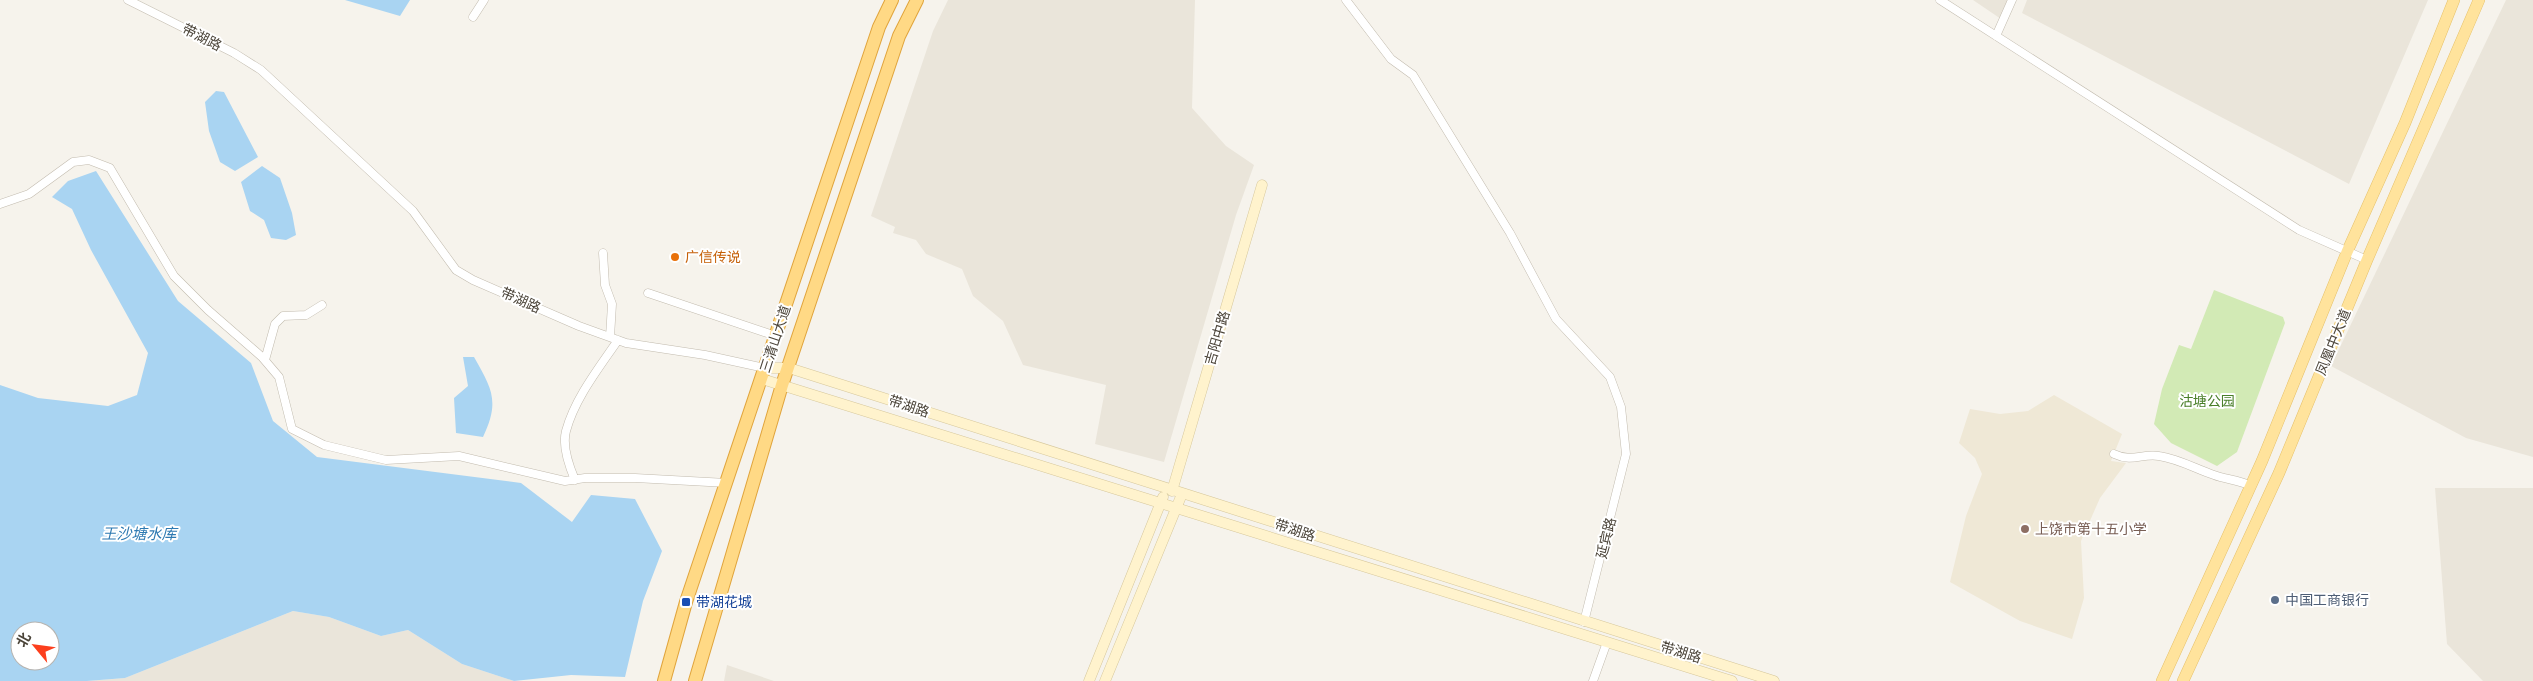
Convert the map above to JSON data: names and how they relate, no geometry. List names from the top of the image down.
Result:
{
  "streets": {
    "highway": ["三清山大道"],
    "main road": ["带湖路", "吉阳中路", "凤凰中大道"],
    "street": ["延宾路"]
  },
  "crossings": [
    ["带湖路", "吉阳中路"],
    ["带湖路", "三清山大道"],
    ["带湖路", "延宾路"]
  ],
  "water": ["王沙塘水库"],
  "parks": ["沽塘公园"],
  "places": {
    "other": ["广信传说", "上饶市第十五小学", "中国工商银行"],
    "transit": ["带湖花城"]
  },
  "north": "top left"
}
